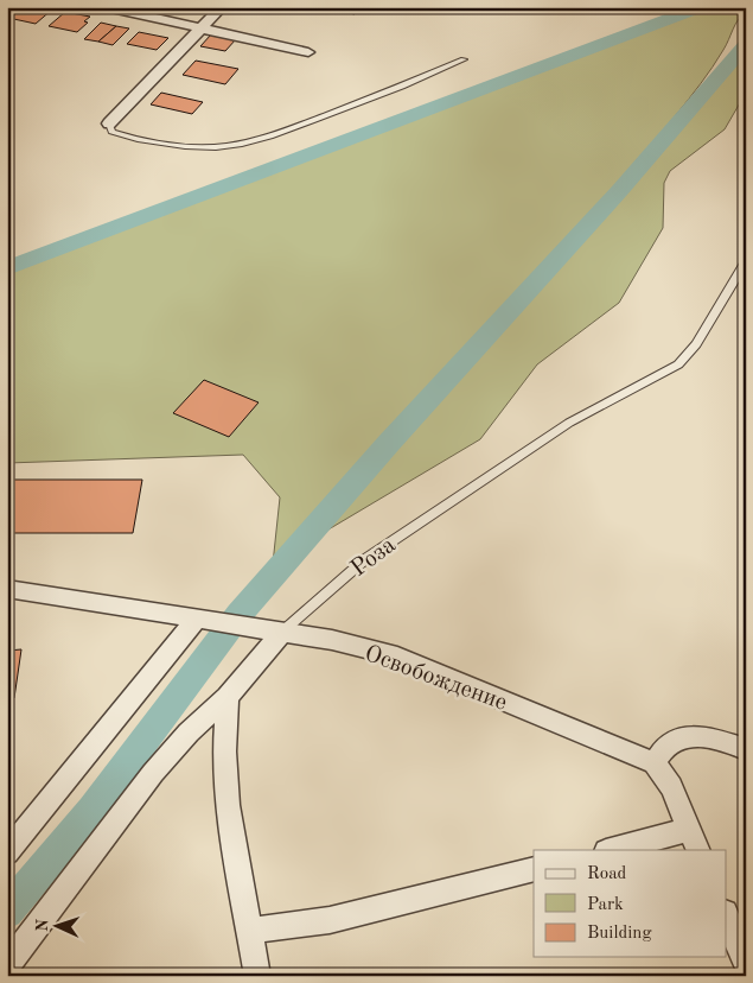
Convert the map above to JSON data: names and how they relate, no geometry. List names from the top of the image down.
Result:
{
  "streets": {
    "street": ["Роза", "Освобождение"]
  },
  "crossings": [
    ["Роза", "Освобождение"]
  ],
  "legend": ["Road", "Park", "Building"],
  "north": "left"
}
